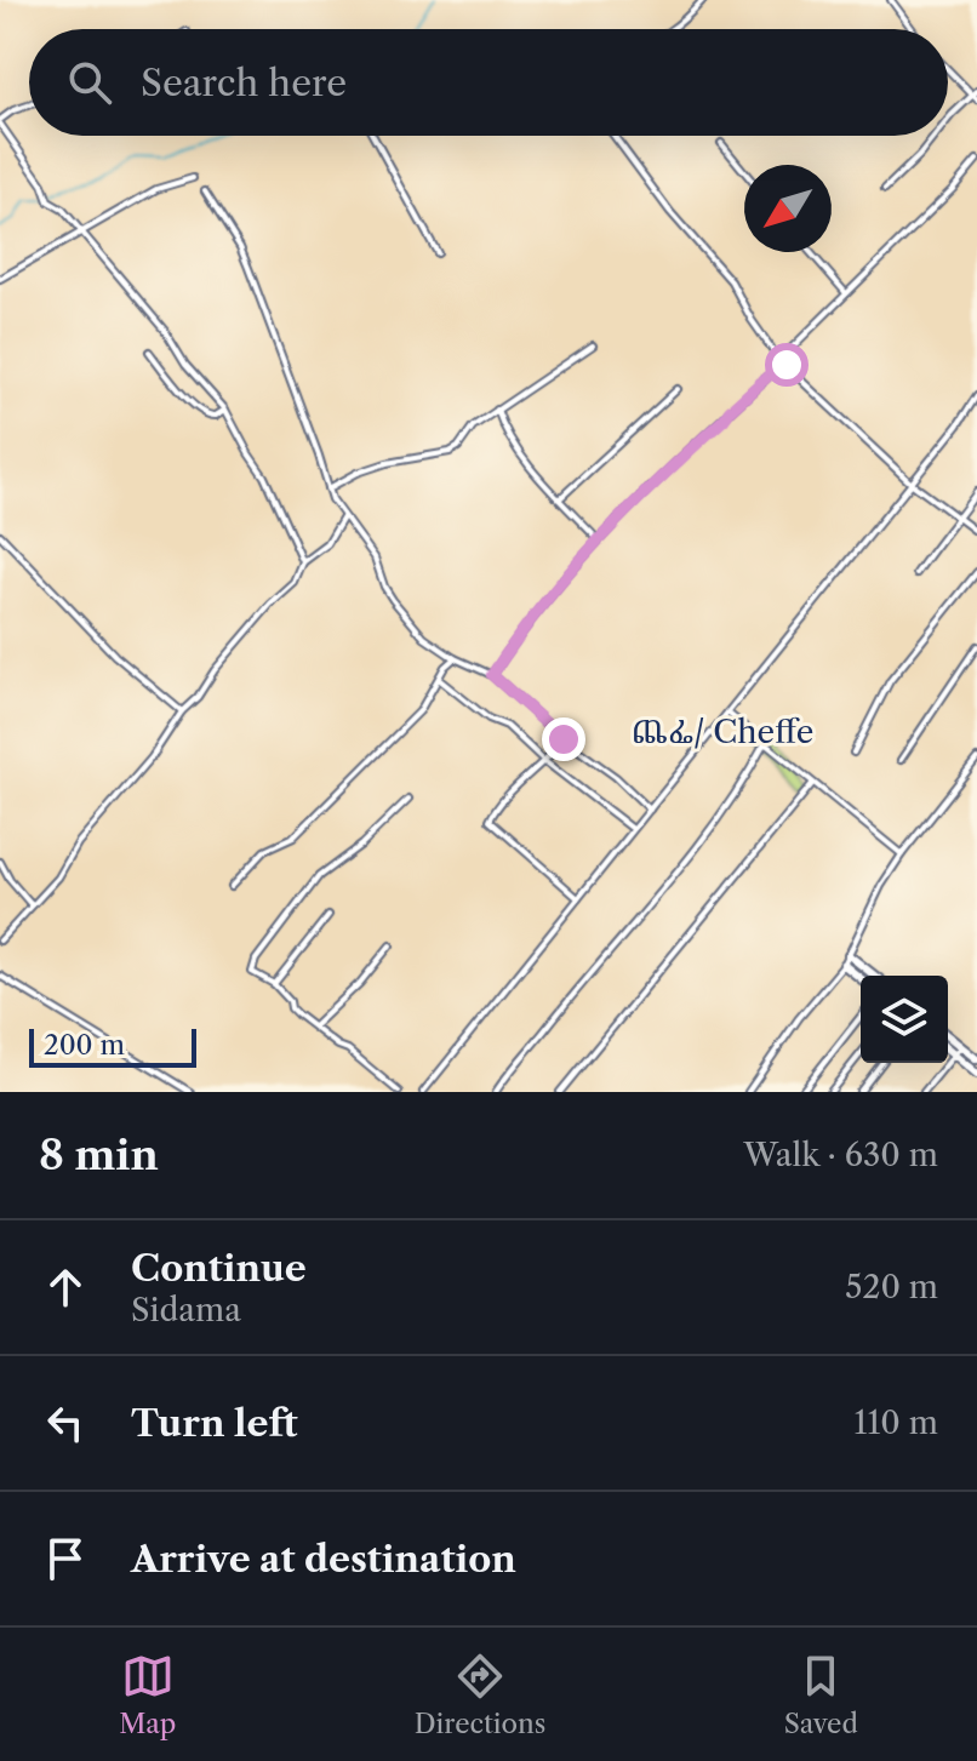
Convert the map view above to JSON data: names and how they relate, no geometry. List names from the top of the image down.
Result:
{
  "districts": ["ጨፌ/ Cheffe"],
  "scale_bar": "200 m",
  "north": "bottom left",
  "page": {
    "search": "Search here",
    "scale": "200 m",
    "heading": ["8 min", "Walk · 630 m"],
    "list": [
      ["Continue", "Sidama", "520 m"],
      ["Turn left", "110 m"],
      "Arrive at destination"
    ],
    "nav": ["Map", "Directions", "Saved"]
  }
}
